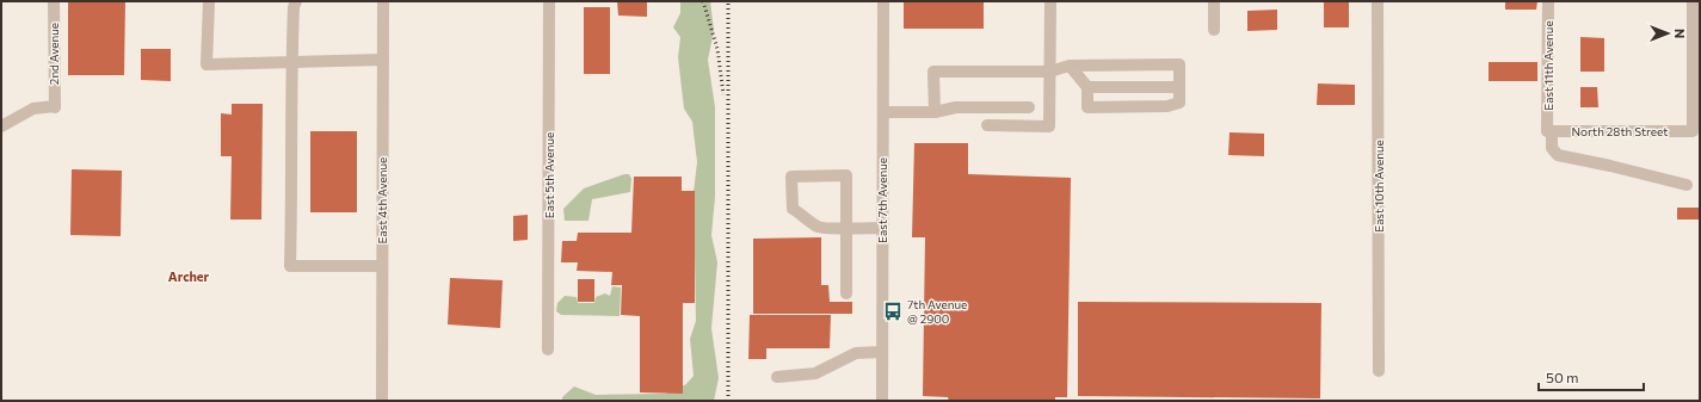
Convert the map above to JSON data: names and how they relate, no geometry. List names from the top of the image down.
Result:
{
  "streets": {
    "street": [
      "2nd Avenue",
      "East 11th Avenue",
      "North 28th Street",
      "East 5th Avenue",
      "East 10th Avenue",
      "East 4th Avenue",
      "East 7th Avenue"
    ]
  },
  "crossings": [
    ["East 11th Avenue", "North 28th Street"]
  ],
  "districts": ["Archer"],
  "places": {
    "bus stop": ["7th Avenue @ 2900"]
  },
  "scale_bar": "50 m",
  "north": "right"
}
